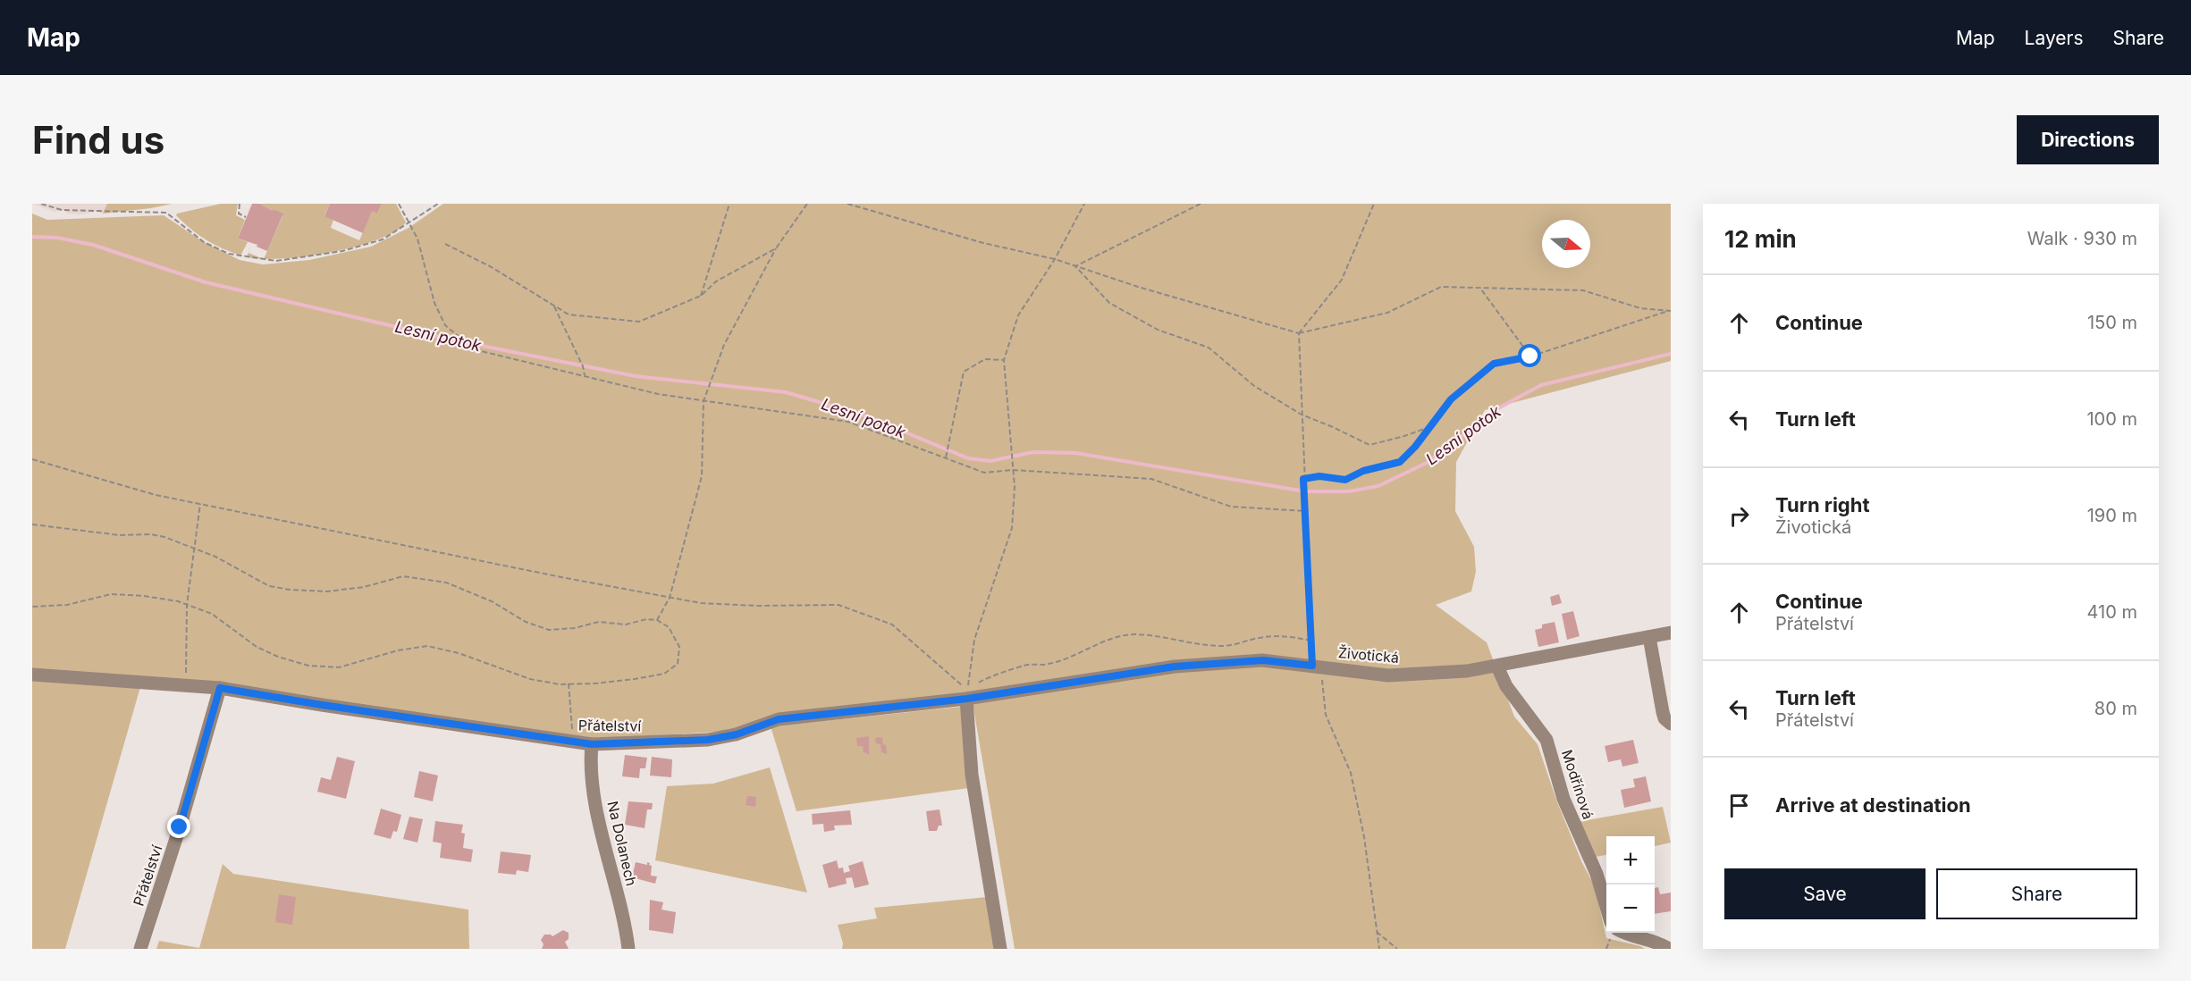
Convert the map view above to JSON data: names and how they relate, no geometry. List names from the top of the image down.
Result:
{
  "streets": {
    "street": [
      "Životická",
      "Přátelství",
      "Modřínová",
      "Na Dolanech"
    ]
  },
  "crossings": [
    ["Životická", "Přátelství"],
    ["Životická", "Modřínová"],
    ["Přátelství", "Na Dolanech"]
  ],
  "water": ["Lesní potok"],
  "north": "right",
  "page": {
    "header": "Map",
    "nav": ["Map", "Layers", "Share"],
    "buttons": [
      "Directions",
      ["Save", "Share"]
    ],
    "title": "Find us",
    "heading": ["12 min", "Walk · 930 m"],
    "list": [
      ["Continue", "150 m"],
      ["Turn left", "100 m"],
      ["Turn right", "Životická", "190 m"],
      ["Continue", "Přátelství", "410 m"],
      ["Turn left", "Přátelství", "80 m"],
      "Arrive at destination"
    ],
    "map_buttons": ["+", "−"]
  }
}
